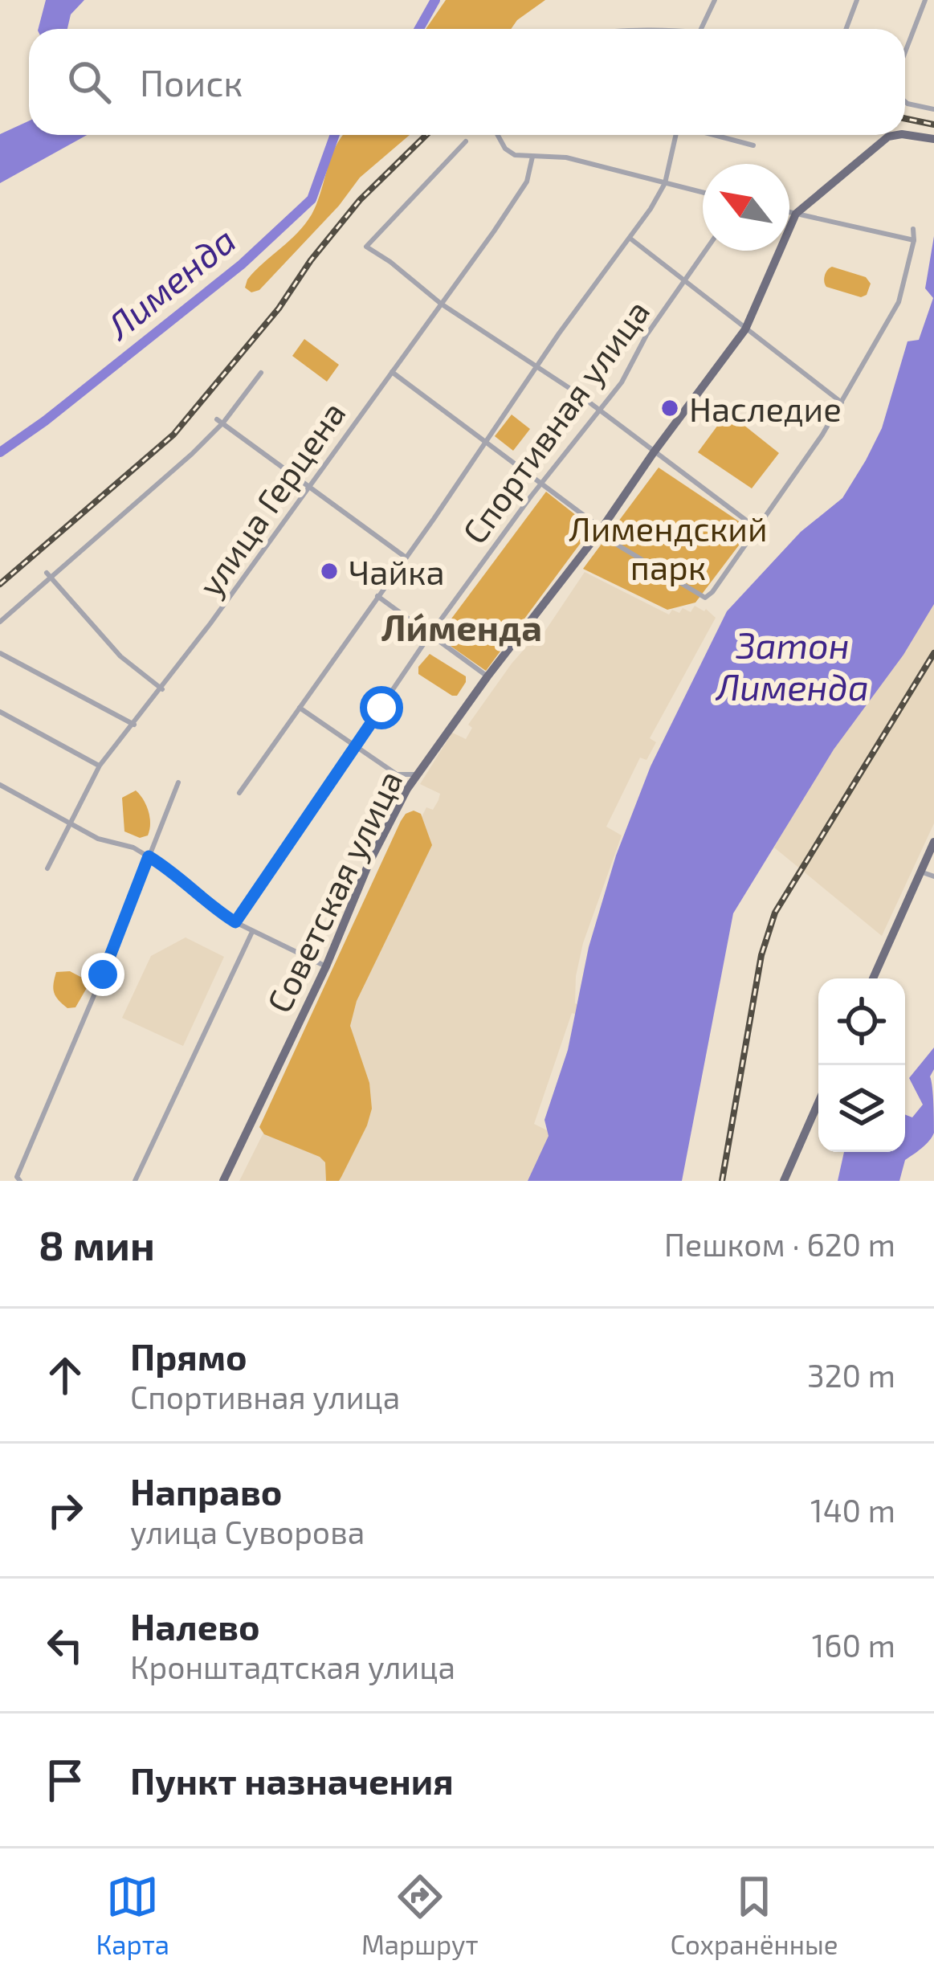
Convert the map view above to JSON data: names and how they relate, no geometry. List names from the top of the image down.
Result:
{
  "streets": {
    "main road": ["Советская улица"],
    "street": ["Спортивная улица", "улица Герцена"]
  },
  "districts": ["Ли́менда"],
  "water": ["Лименда", "Затон Лименда"],
  "parks": ["Лимендский парк"],
  "places": ["Наследие", "Чайка"],
  "north": "top left",
  "page": {
    "search": "Поиск",
    "heading": ["8 мин", "Пешком · 620 m"],
    "list": [
      ["Прямо", "Спортивная улица", "320 m"],
      ["Направо", "улица Суворова", "140 m"],
      ["Налево", "Кронштадтская улица", "160 m"],
      "Пункт назначения"
    ],
    "nav": ["Карта", "Маршрут", "Сохранённые"]
  }
}
